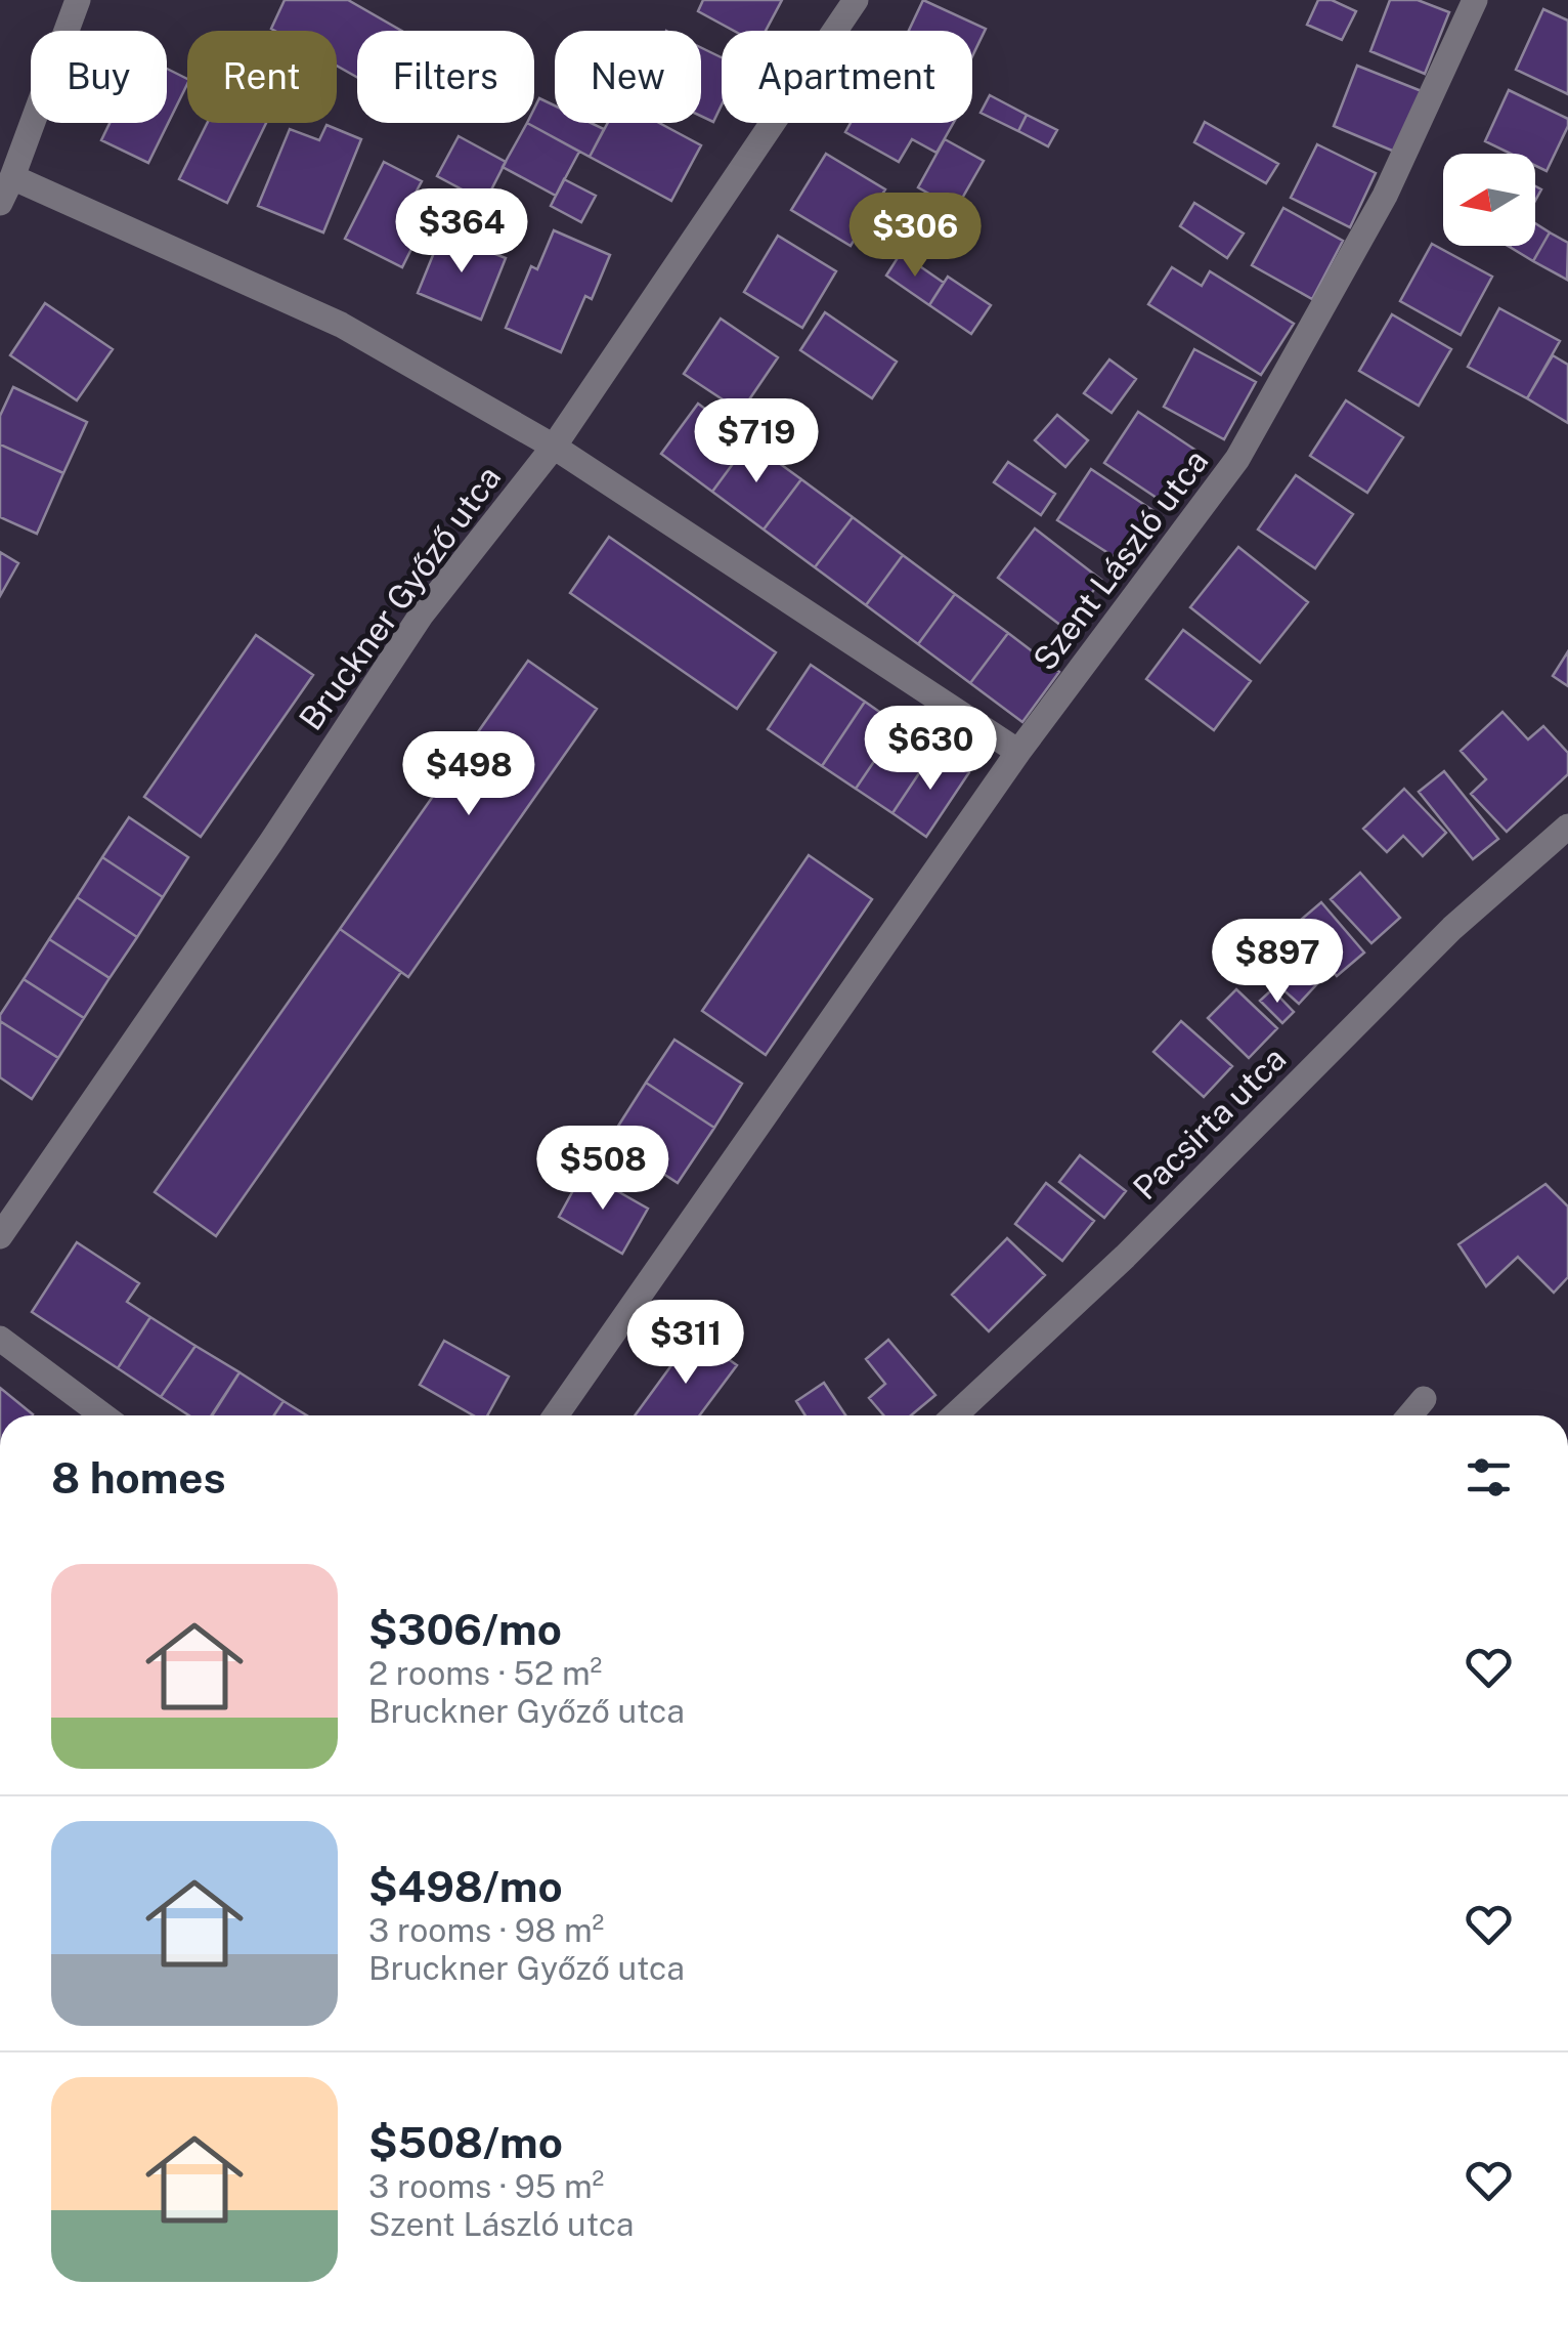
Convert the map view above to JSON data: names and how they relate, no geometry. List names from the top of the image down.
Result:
{
  "streets": {
    "street": ["Szent László utca", "Bruckner Győző utca", "Pacsirta utca"]
  },
  "north": "left",
  "page": {
    "chip": [
      "Buy",
      "Rent",
      "Filters",
      "New",
      "Apartment"
    ],
    "price": [
      "$364",
      "$306",
      "$719",
      "$630",
      "$498",
      "$897",
      "$508",
      "$311"
    ],
    "heading": "8 homes",
    "list": [
      {
        "name": "$306/mo",
        "note": "2 rooms · 52 m² · Bruckner Győző utca"
      },
      {
        "name": "$498/mo",
        "note": "3 rooms · 98 m² · Bruckner Győző utca"
      },
      {
        "name": "$508/mo",
        "note": "3 rooms · 95 m² · Szent László utca"
      }
    ]
  }
}
